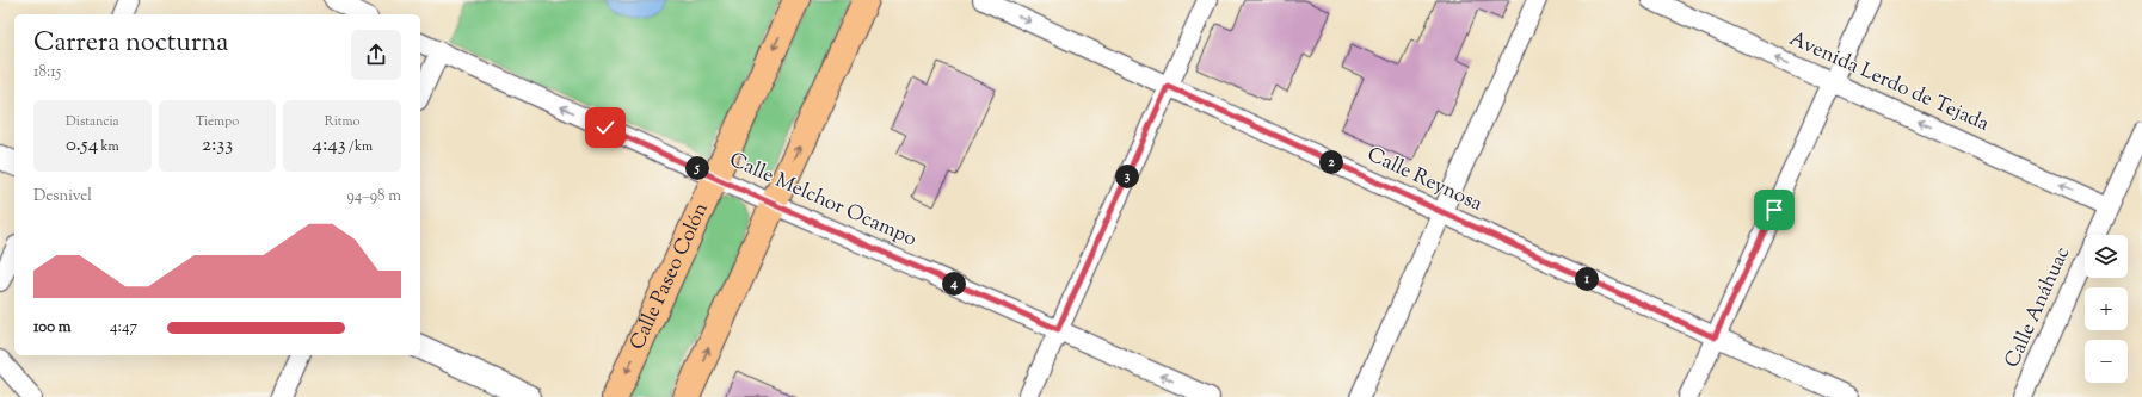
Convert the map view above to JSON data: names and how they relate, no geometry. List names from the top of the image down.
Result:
{
  "streets": {
    "main road": ["Calle Paseo Colón"],
    "street": [
      "Avenida Lerdo de Tejada",
      "Calle Reynosa",
      "Calle Melchor Ocampo",
      "Calle Anáhuac"
    ]
  },
  "crossings": [
    ["Avenida Lerdo de Tejada", "Calle Anáhuac"],
    ["Calle Melchor Ocampo", "Calle Paseo Colón"]
  ],
  "one_way": ["Avenida Lerdo de Tejada", "Calle Melchor Ocampo"],
  "page": {
    "heading": ["Carrera nocturna", "18:15"],
    "stats": [
      ["Distancia", "0.54 km"],
      ["Tiempo", "2:33"],
      ["Ritmo", "4:43 /km"]
    ],
    "pins": [
      "2",
      "5",
      "3",
      "1",
      "4"
    ],
    "chart": ["Desnivel", "94–98 m"],
    "map_buttons": ["+", "−"],
    "list": [
      {
        "name": "100 m",
        "note": "4:47"
      }
    ]
  }
}
